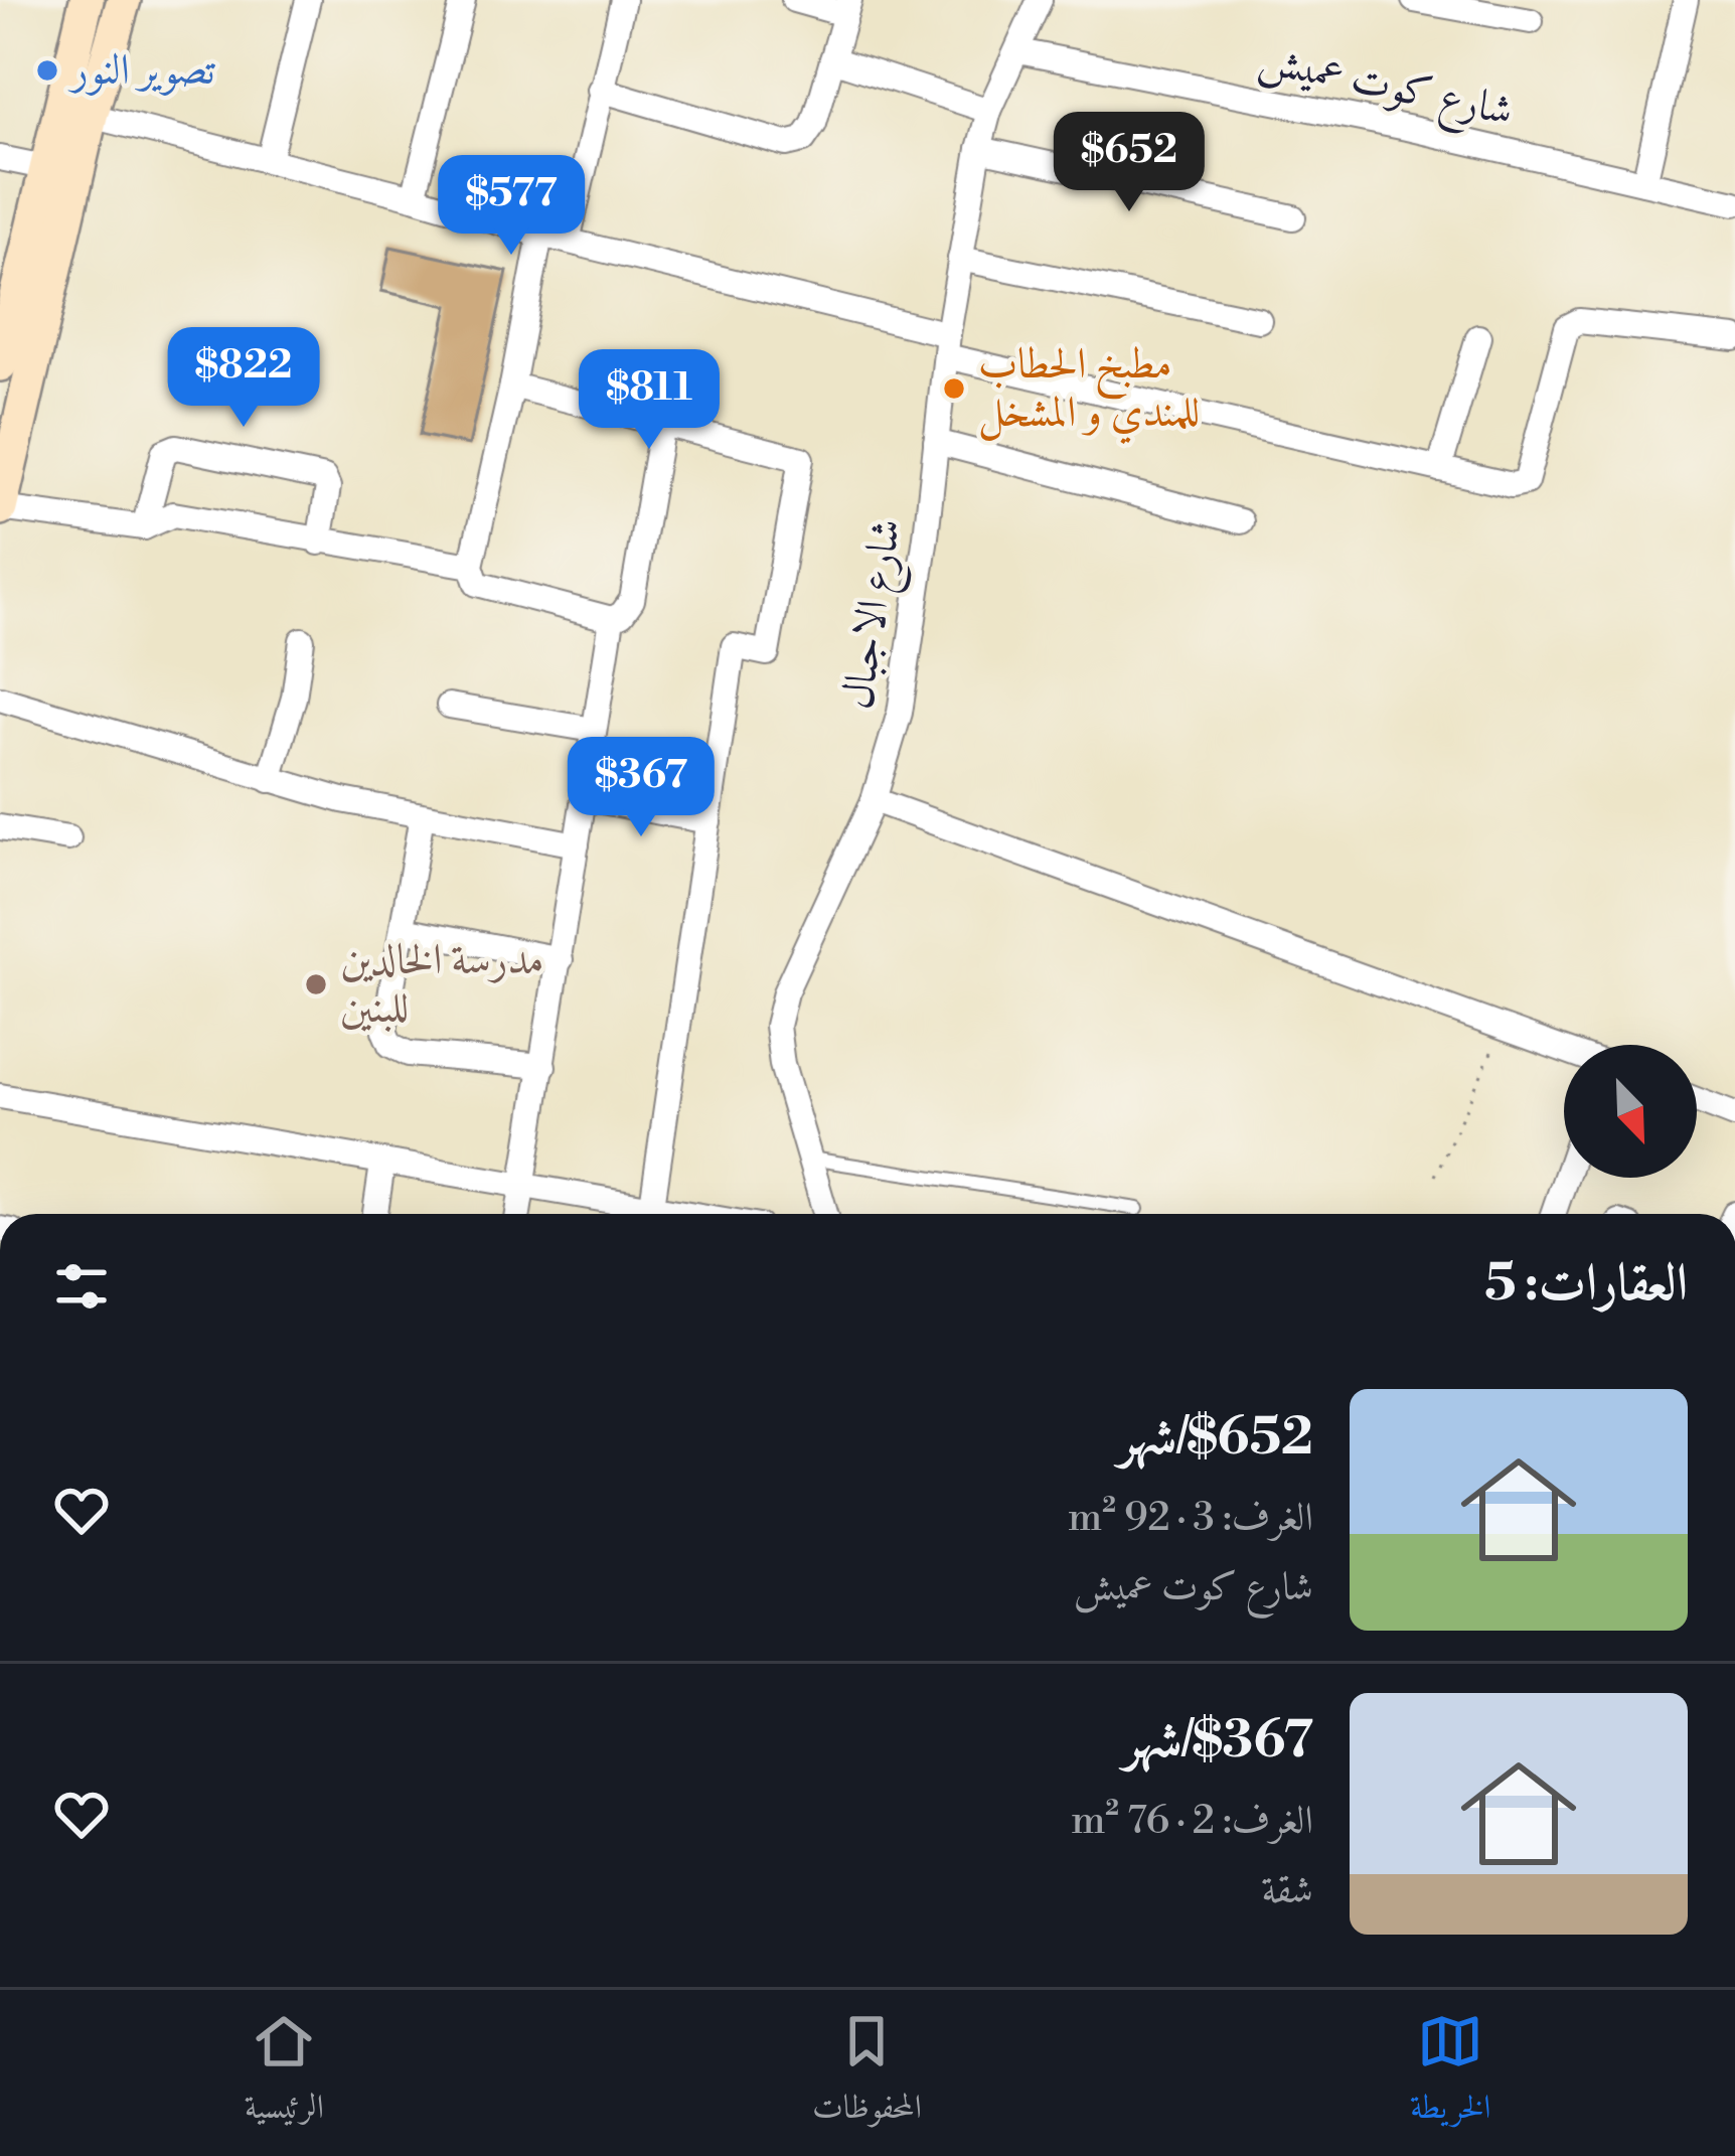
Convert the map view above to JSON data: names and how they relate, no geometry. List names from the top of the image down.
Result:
{
  "streets": {
    "street": ["شارع كوت عميش", "شارع الاجبال"]
  },
  "crossings": [
    ["شارع كوت عميش", "شارع الاجبال"]
  ],
  "places": ["تصوير النور", "مطبخ الحطاب للمندي و المشخل", "مدرسة الخالدين للبنين"],
  "north": "bottom right",
  "page": {
    "price": [
      "$652",
      "$577",
      "$822",
      "$811",
      "$367"
    ],
    "heading": "العقارات: 5",
    "list": [
      {
        "name": "$652/شهر",
        "note": "الغرف: 3 · 92 m² · شارع كوت عميش"
      },
      {
        "name": "$367/شهر",
        "note": "الغرف: 2 · 76 m² · شقة"
      }
    ],
    "tabs": ["الخريطة", "المحفوظات", "الرئيسية"]
  }
}
